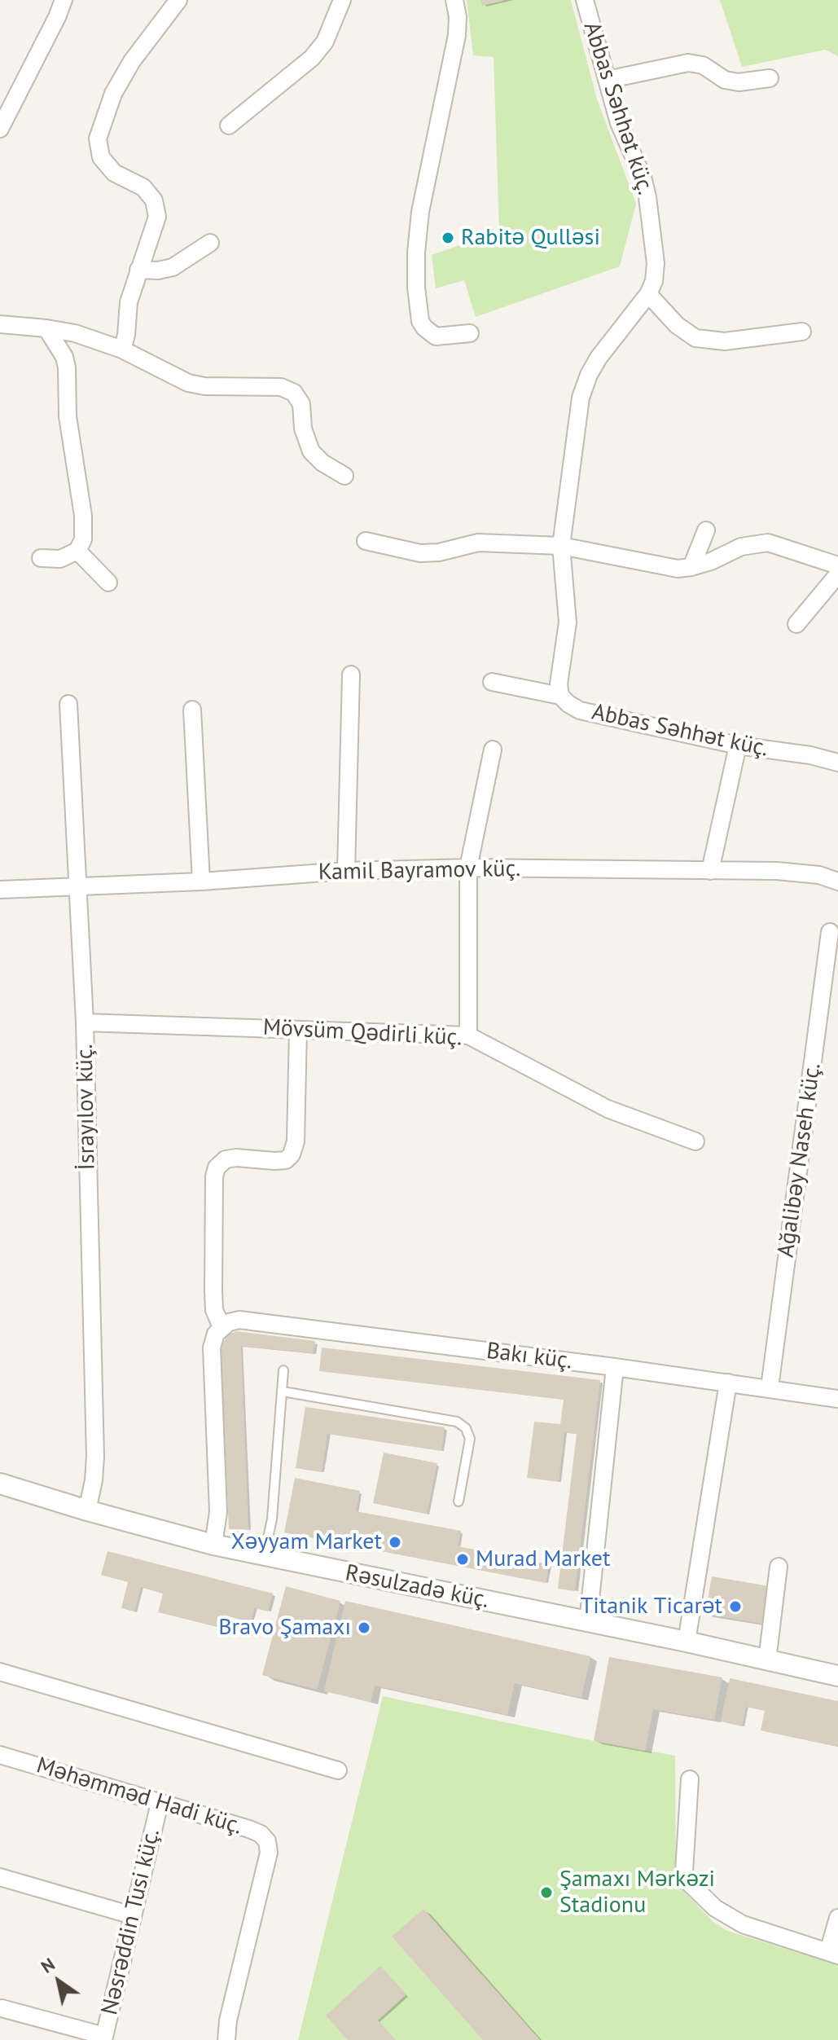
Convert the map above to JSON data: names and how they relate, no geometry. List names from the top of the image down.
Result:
{
  "streets": {
    "street": [
      "Abbas Səhhət küç.",
      "Kamil Bayramov küç.",
      "Mövsüm Qədirli küç.",
      "İsrayılov küç.",
      "Ağalibəy Naseh küç.",
      "Bakı küç.",
      "Rəsulzadə küç.",
      "Məhəmməd Hadi küç.",
      "Nəsrəddin Tusi küç."
    ]
  },
  "crossings": [
    ["Kamil Bayramov küç.", "İsrayılov küç."],
    ["Mövsüm Qədirli küç.", "İsrayılov küç."],
    ["İsrayılov küç.", "Rəsulzadə küç."],
    ["Ağalibəy Naseh küç.", "Bakı küç."],
    ["Məhəmməd Hadi küç.", "Nəsrəddin Tusi küç."]
  ],
  "places": [
    "Rabitə Qulləsi",
    "Xəyyam Market",
    "Murad Market",
    "Titanik Ticarət",
    "Bravo Şamaxı",
    "Şamaxı Mərkəzi Stadionu"
  ],
  "north": "top left"
}
